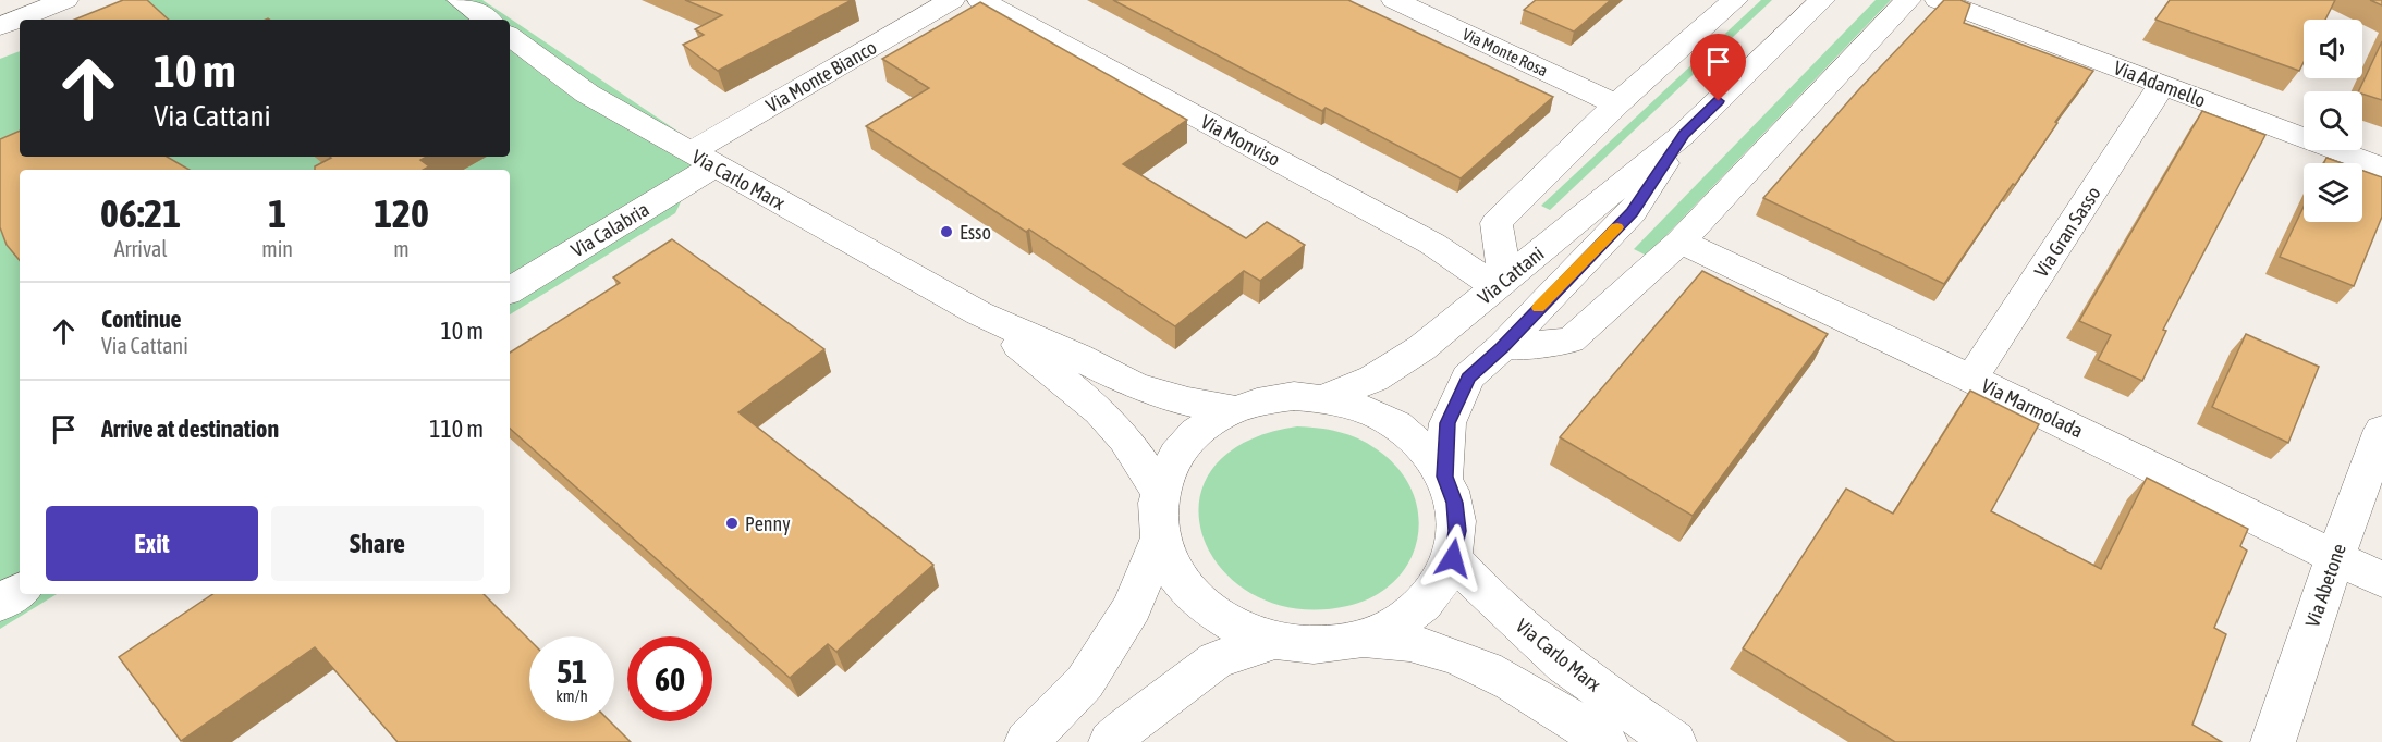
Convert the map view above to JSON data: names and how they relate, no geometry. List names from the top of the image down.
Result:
{
  "streets": {
    "street": [
      "Via Monte Rosa",
      "Via Monte Bianco",
      "Via Adamello",
      "Via Monviso",
      "Via Carlo Marx",
      "Via Calabria",
      "Via Gran Sasso",
      "Via Cattani",
      "Via Marmolada",
      "Via Abetone"
    ]
  },
  "crossings": [
    ["Via Monte Bianco", "Via Carlo Marx"],
    ["Via Monte Bianco", "Via Calabria"],
    ["Via Adamello", "Via Gran Sasso"],
    ["Via Monviso", "Via Cattani"],
    ["Via Carlo Marx", "Via Calabria"],
    ["Via Carlo Marx", "Via Cattani"],
    ["Via Gran Sasso", "Via Marmolada"],
    ["Via Marmolada", "Via Abetone"]
  ],
  "places": ["Esso", "Penny"],
  "page": {
    "turn": ["10 m", "Via Cattani"],
    "eta": [
      "06:21",
      "Arrival",
      "1",
      "min",
      "120",
      "m"
    ],
    "list": [
      {
        "name": "Continue",
        "note": "Via Cattani",
        "value": "10 m"
      },
      {
        "name": "Arrive at destination",
        "value": "110 m"
      }
    ],
    "buttons": ["Exit", "Share"],
    "speed": "51 km/h",
    "limit": "60"
  }
}
